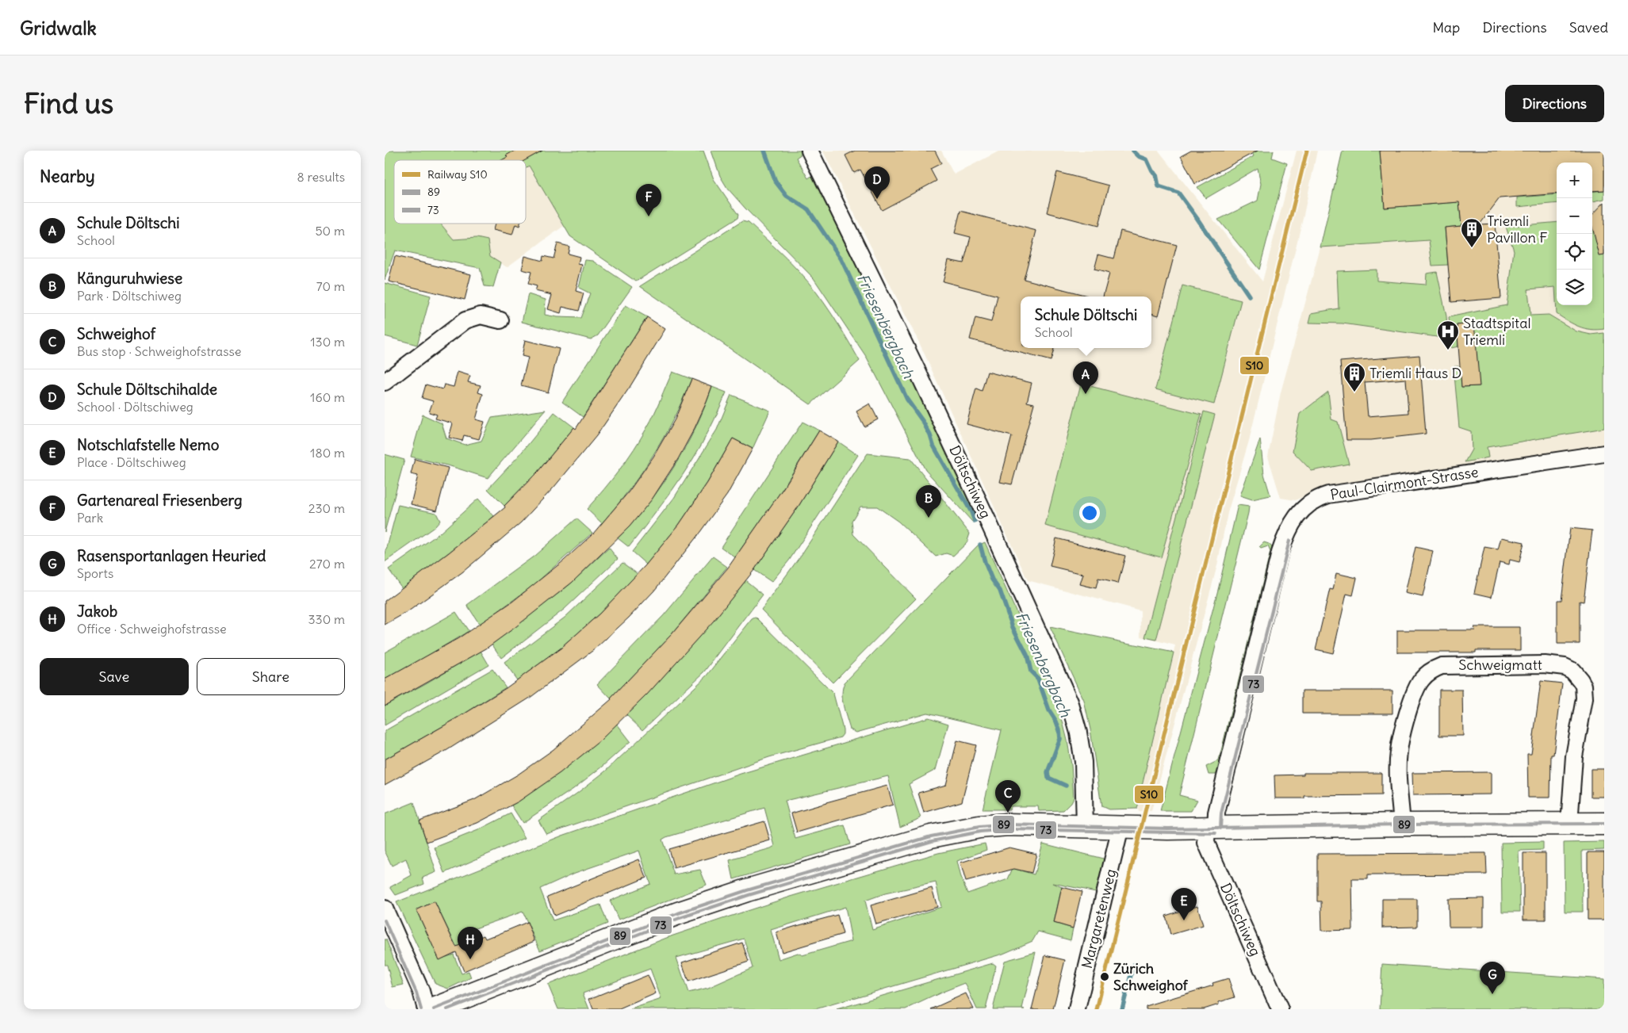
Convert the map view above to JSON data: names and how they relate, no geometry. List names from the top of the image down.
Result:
{
  "streets": {
    "street": [
      "Döltschiweg",
      "Paul-Clairmont-Strasse",
      "Schweigmatt",
      "Margaretenweg"
    ]
  },
  "crossings": [
    ["Döltschiweg", "Paul-Clairmont-Strasse"]
  ],
  "water": ["Friesenbergbach"],
  "places": {
    "building": ["Triemli Pavillon F", "Triemli Haus D"],
    "hospital": ["Stadtspital Triemli"],
    "other": ["Zürich Schweighof"]
  },
  "lines": ["rail line S10", "transit line 73", "transit line 89"],
  "legend": ["Railway S10", "89", "73"],
  "page": {
    "header": "Gridwalk",
    "nav": ["Map", "Directions", "Saved"],
    "buttons": [
      "Directions",
      ["Save", "Share"]
    ],
    "title": "Find us",
    "heading": ["Nearby", "8 results"],
    "map_buttons": ["+", "−"],
    "pins": [
      "D",
      "F",
      "A",
      "B",
      "C",
      "E",
      "H",
      "G"
    ],
    "list": [
      {
        "mark": "A",
        "name": "Schule Döltschi",
        "note": "School",
        "value": "50 m"
      },
      {
        "mark": "B",
        "name": "Känguruhwiese",
        "note": "Park · Döltschiweg",
        "value": "70 m"
      },
      {
        "mark": "C",
        "name": "Schweighof",
        "note": "Bus stop · Schweighofstrasse",
        "value": "130 m"
      },
      {
        "mark": "D",
        "name": "Schule Döltschihalde",
        "note": "School · Döltschiweg",
        "value": "160 m"
      },
      {
        "mark": "E",
        "name": "Notschlafstelle Nemo",
        "note": "Place · Döltschiweg",
        "value": "180 m"
      },
      {
        "mark": "F",
        "name": "Gartenareal Friesenberg",
        "note": "Park",
        "value": "230 m"
      },
      {
        "mark": "G",
        "name": "Rasensportanlagen Heuried",
        "note": "Sports",
        "value": "270 m"
      },
      {
        "mark": "H",
        "name": "Jakob",
        "note": "Office · Schweighofstrasse",
        "value": "330 m"
      }
    ],
    "popup": ["Schule Döltschi", "School"]
  }
}
